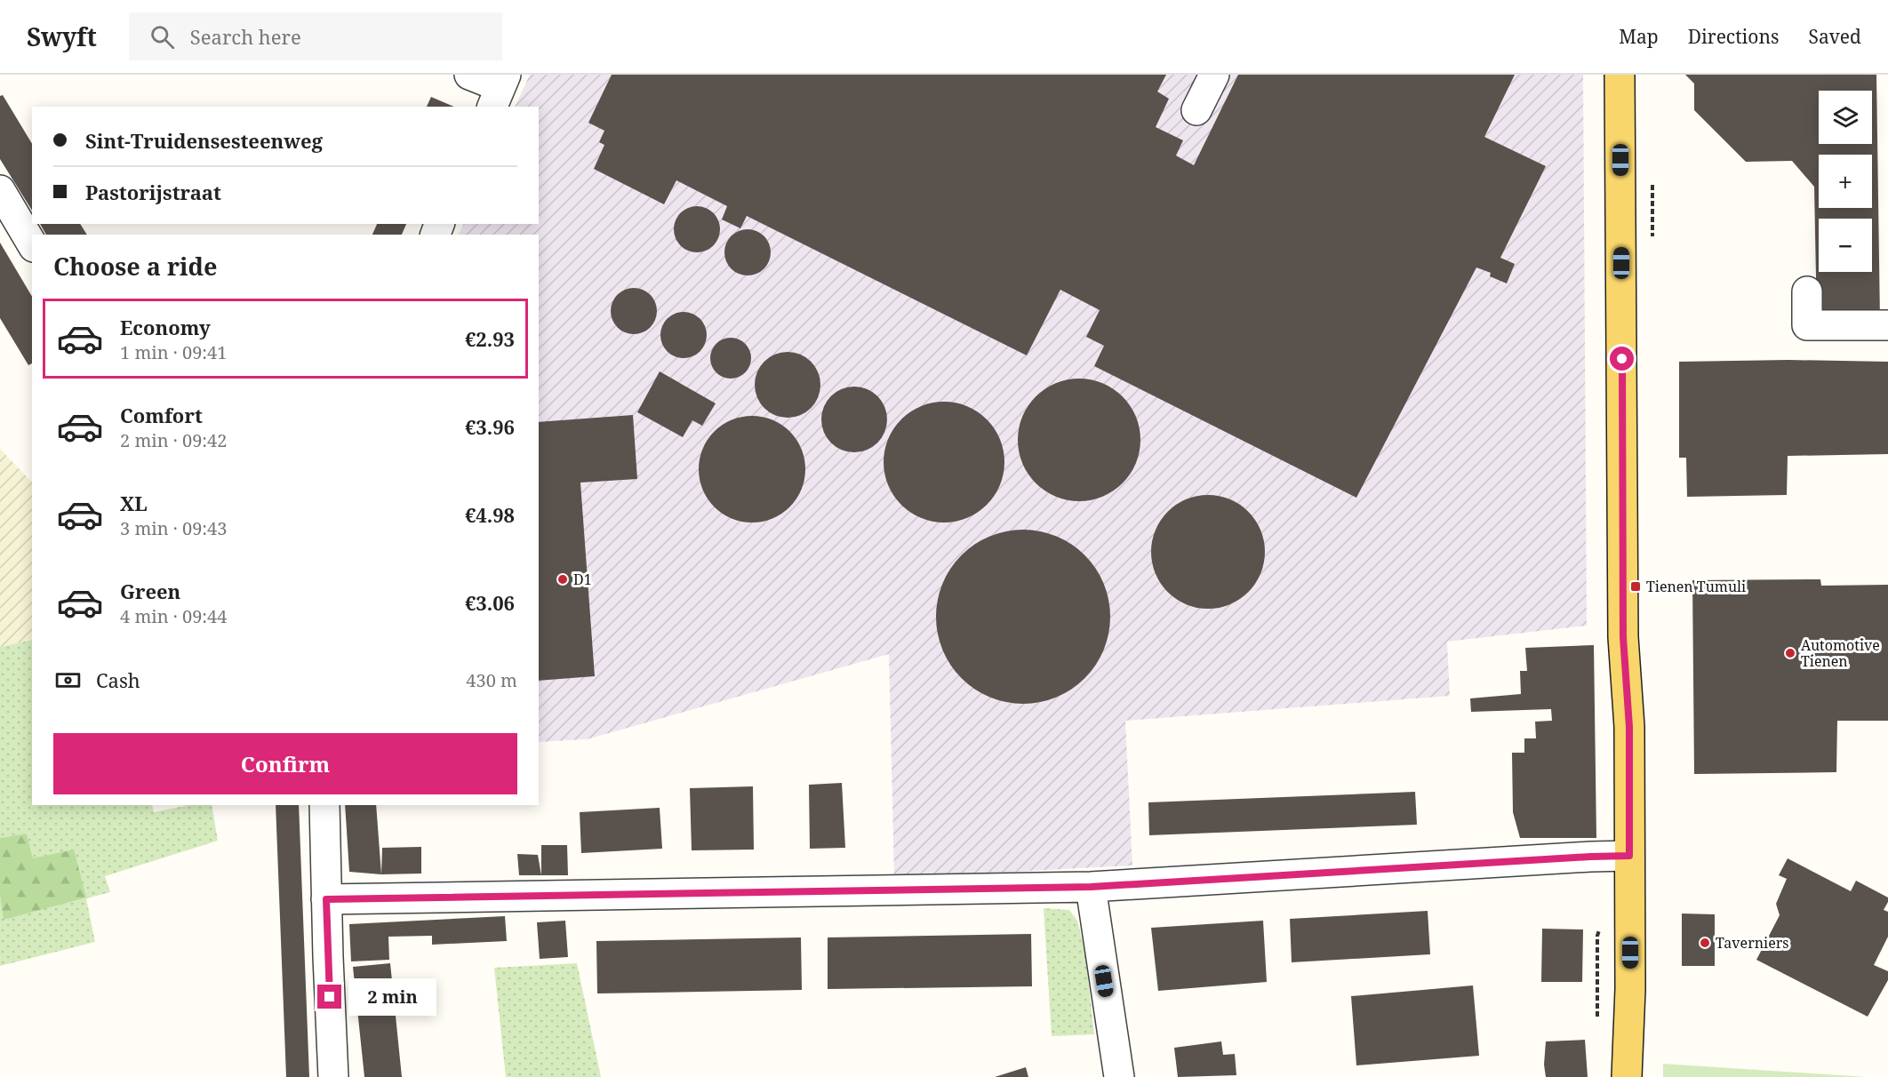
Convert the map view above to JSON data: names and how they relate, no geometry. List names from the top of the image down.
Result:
{
  "places": {
    "other": ["D1", "Automotive Tienen", "Taverniers"],
    "transit": ["Tienen Tumuli"]
  },
  "page": {
    "header": "Swyft",
    "search": "Search here",
    "nav": ["Map", "Directions", "Saved"],
    "map_buttons": ["+", "−"],
    "banner": ["Sint-Truidensesteenweg", "Pastorijstraat"],
    "heading": "Choose a ride",
    "list": [
      {
        "name": "Economy",
        "note": "1 min · 09:41",
        "value": "€2.93"
      },
      {
        "name": "Comfort",
        "note": "2 min · 09:42",
        "value": "€3.96"
      },
      {
        "name": "XL",
        "note": "3 min · 09:43",
        "value": "€4.98"
      },
      {
        "name": "Green",
        "note": "4 min · 09:44",
        "value": "€3.06"
      }
    ],
    "pay": ["Cash", "430 m"],
    "buttons": "Confirm",
    "bubble": "2 min"
  }
}
